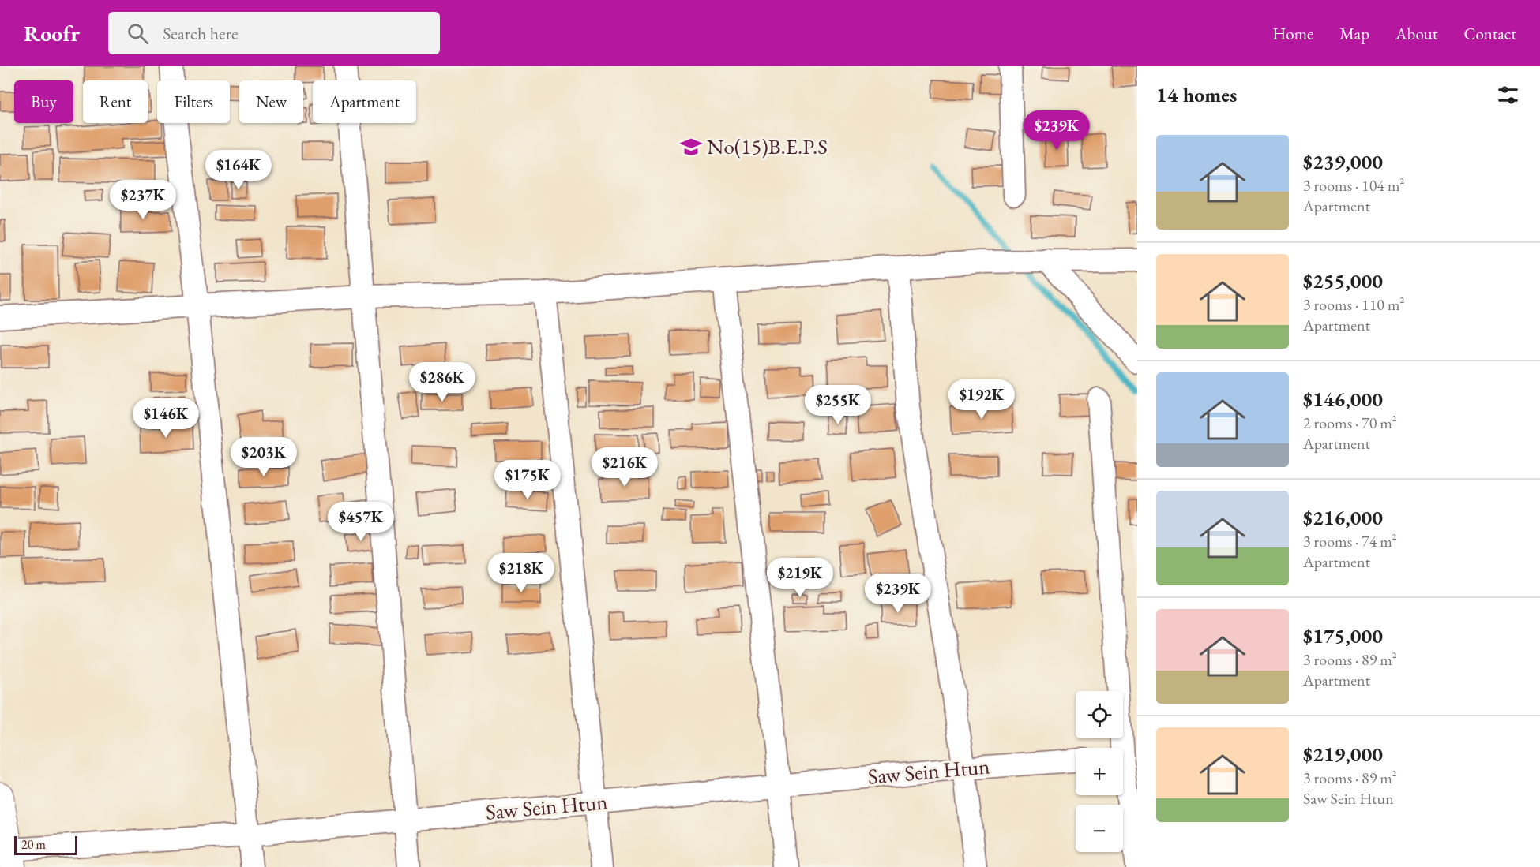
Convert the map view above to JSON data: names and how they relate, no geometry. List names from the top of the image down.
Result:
{
  "streets": {
    "street": ["Saw Sein Htun"]
  },
  "places": {
    "school or university": ["No(15)B.E.P.S"]
  },
  "scale_bar": "20 m",
  "page": {
    "header": "Roofr",
    "search": "Search here",
    "nav": [
      "Home",
      "Map",
      "About",
      "Contact"
    ],
    "heading": "14 homes",
    "chip": [
      "Buy",
      "Rent",
      "Filters",
      "New",
      "Apartment"
    ],
    "price": [
      "$239K",
      "$164K",
      "$237K",
      "$286K",
      "$192K",
      "$255K",
      "$146K",
      "$203K",
      "$216K",
      "$175K",
      "$457K",
      "$218K",
      "$219K",
      "$239K"
    ],
    "list": [
      {
        "name": "$239,000",
        "note": "3 rooms · 104 m² · Apartment"
      },
      {
        "name": "$255,000",
        "note": "3 rooms · 110 m² · Apartment"
      },
      {
        "name": "$146,000",
        "note": "2 rooms · 70 m² · Apartment"
      },
      {
        "name": "$216,000",
        "note": "3 rooms · 74 m² · Apartment"
      },
      {
        "name": "$175,000",
        "note": "3 rooms · 89 m² · Apartment"
      },
      {
        "name": "$219,000",
        "note": "3 rooms · 89 m² · Saw Sein Htun"
      }
    ],
    "map_buttons": ["+", "−"],
    "scale": "20 m"
  }
}
